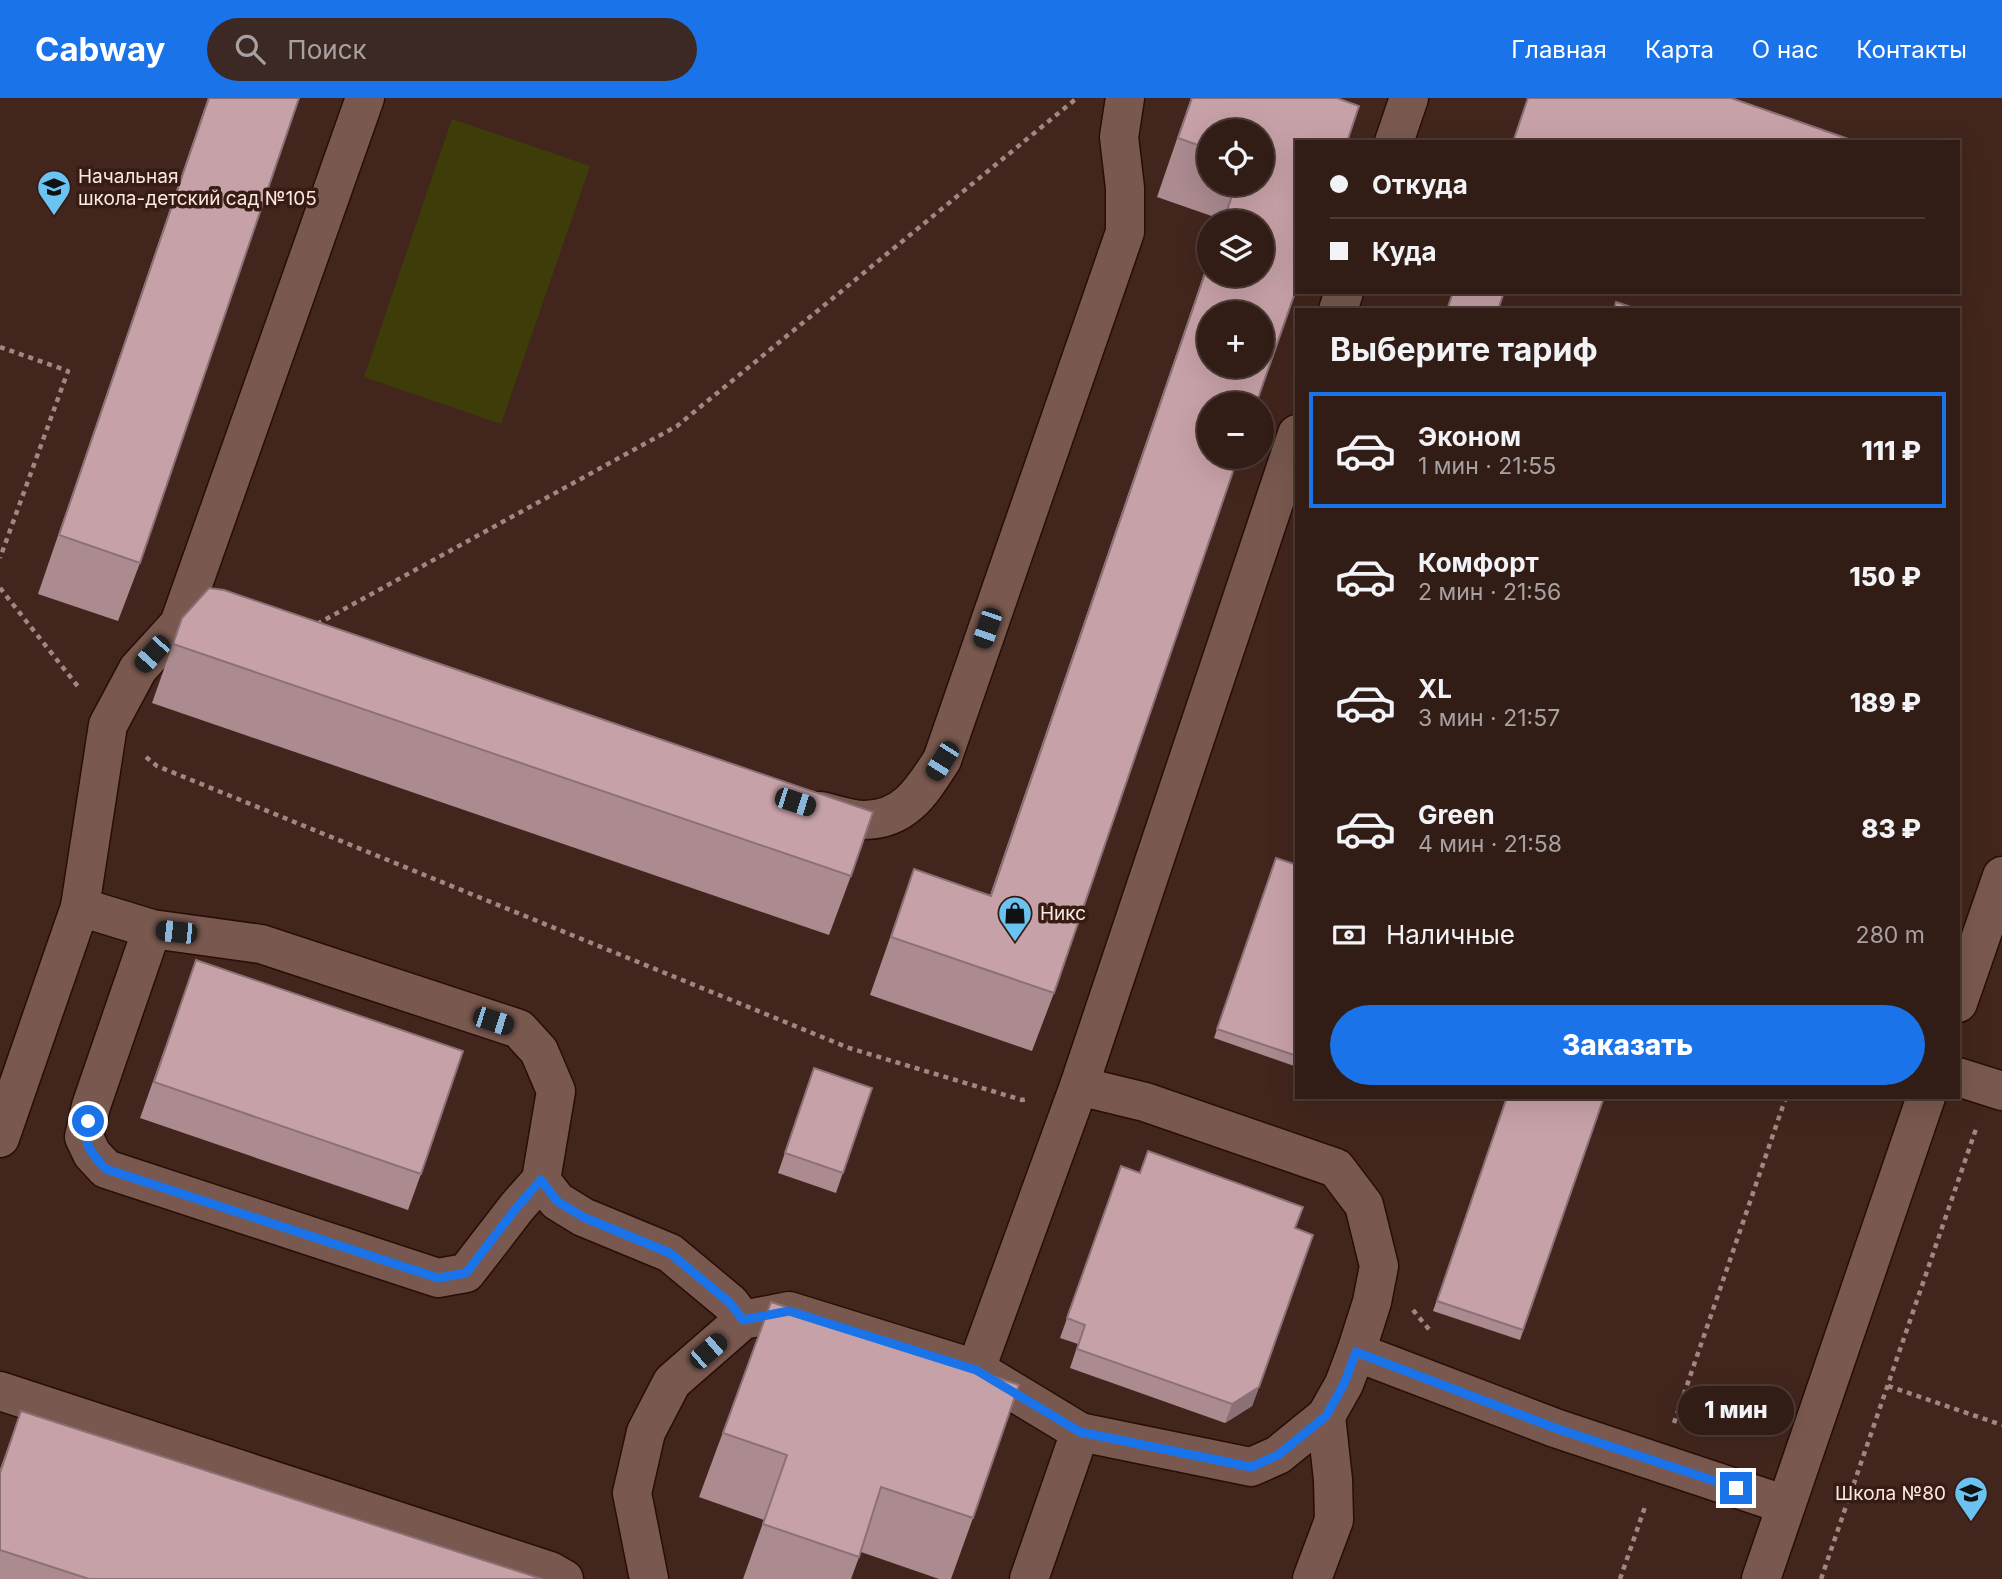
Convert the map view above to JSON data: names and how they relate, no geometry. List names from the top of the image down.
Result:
{
  "places": {
    "school or university": ["Начальная школа-детский сад №105", "Школа №80"],
    "shop": ["Никс"]
  },
  "page": {
    "header": "Cabway",
    "search": "Поиск",
    "nav": [
      "Главная",
      "Карта",
      "О нас",
      "Контакты"
    ],
    "map_buttons": ["+", "−"],
    "banner": ["Откуда", "Куда"],
    "heading": "Выберите тариф",
    "list": [
      {
        "name": "Эконом",
        "note": "1 мин · 21:55",
        "value": "111 ₽"
      },
      {
        "name": "Комфорт",
        "note": "2 мин · 21:56",
        "value": "150 ₽"
      },
      {
        "name": "XL",
        "note": "3 мин · 21:57",
        "value": "189 ₽"
      },
      {
        "name": "Green",
        "note": "4 мин · 21:58",
        "value": "83 ₽"
      }
    ],
    "pay": ["Наличные", "280 m"],
    "buttons": "Заказать",
    "bubble": "1 мин"
  }
}
